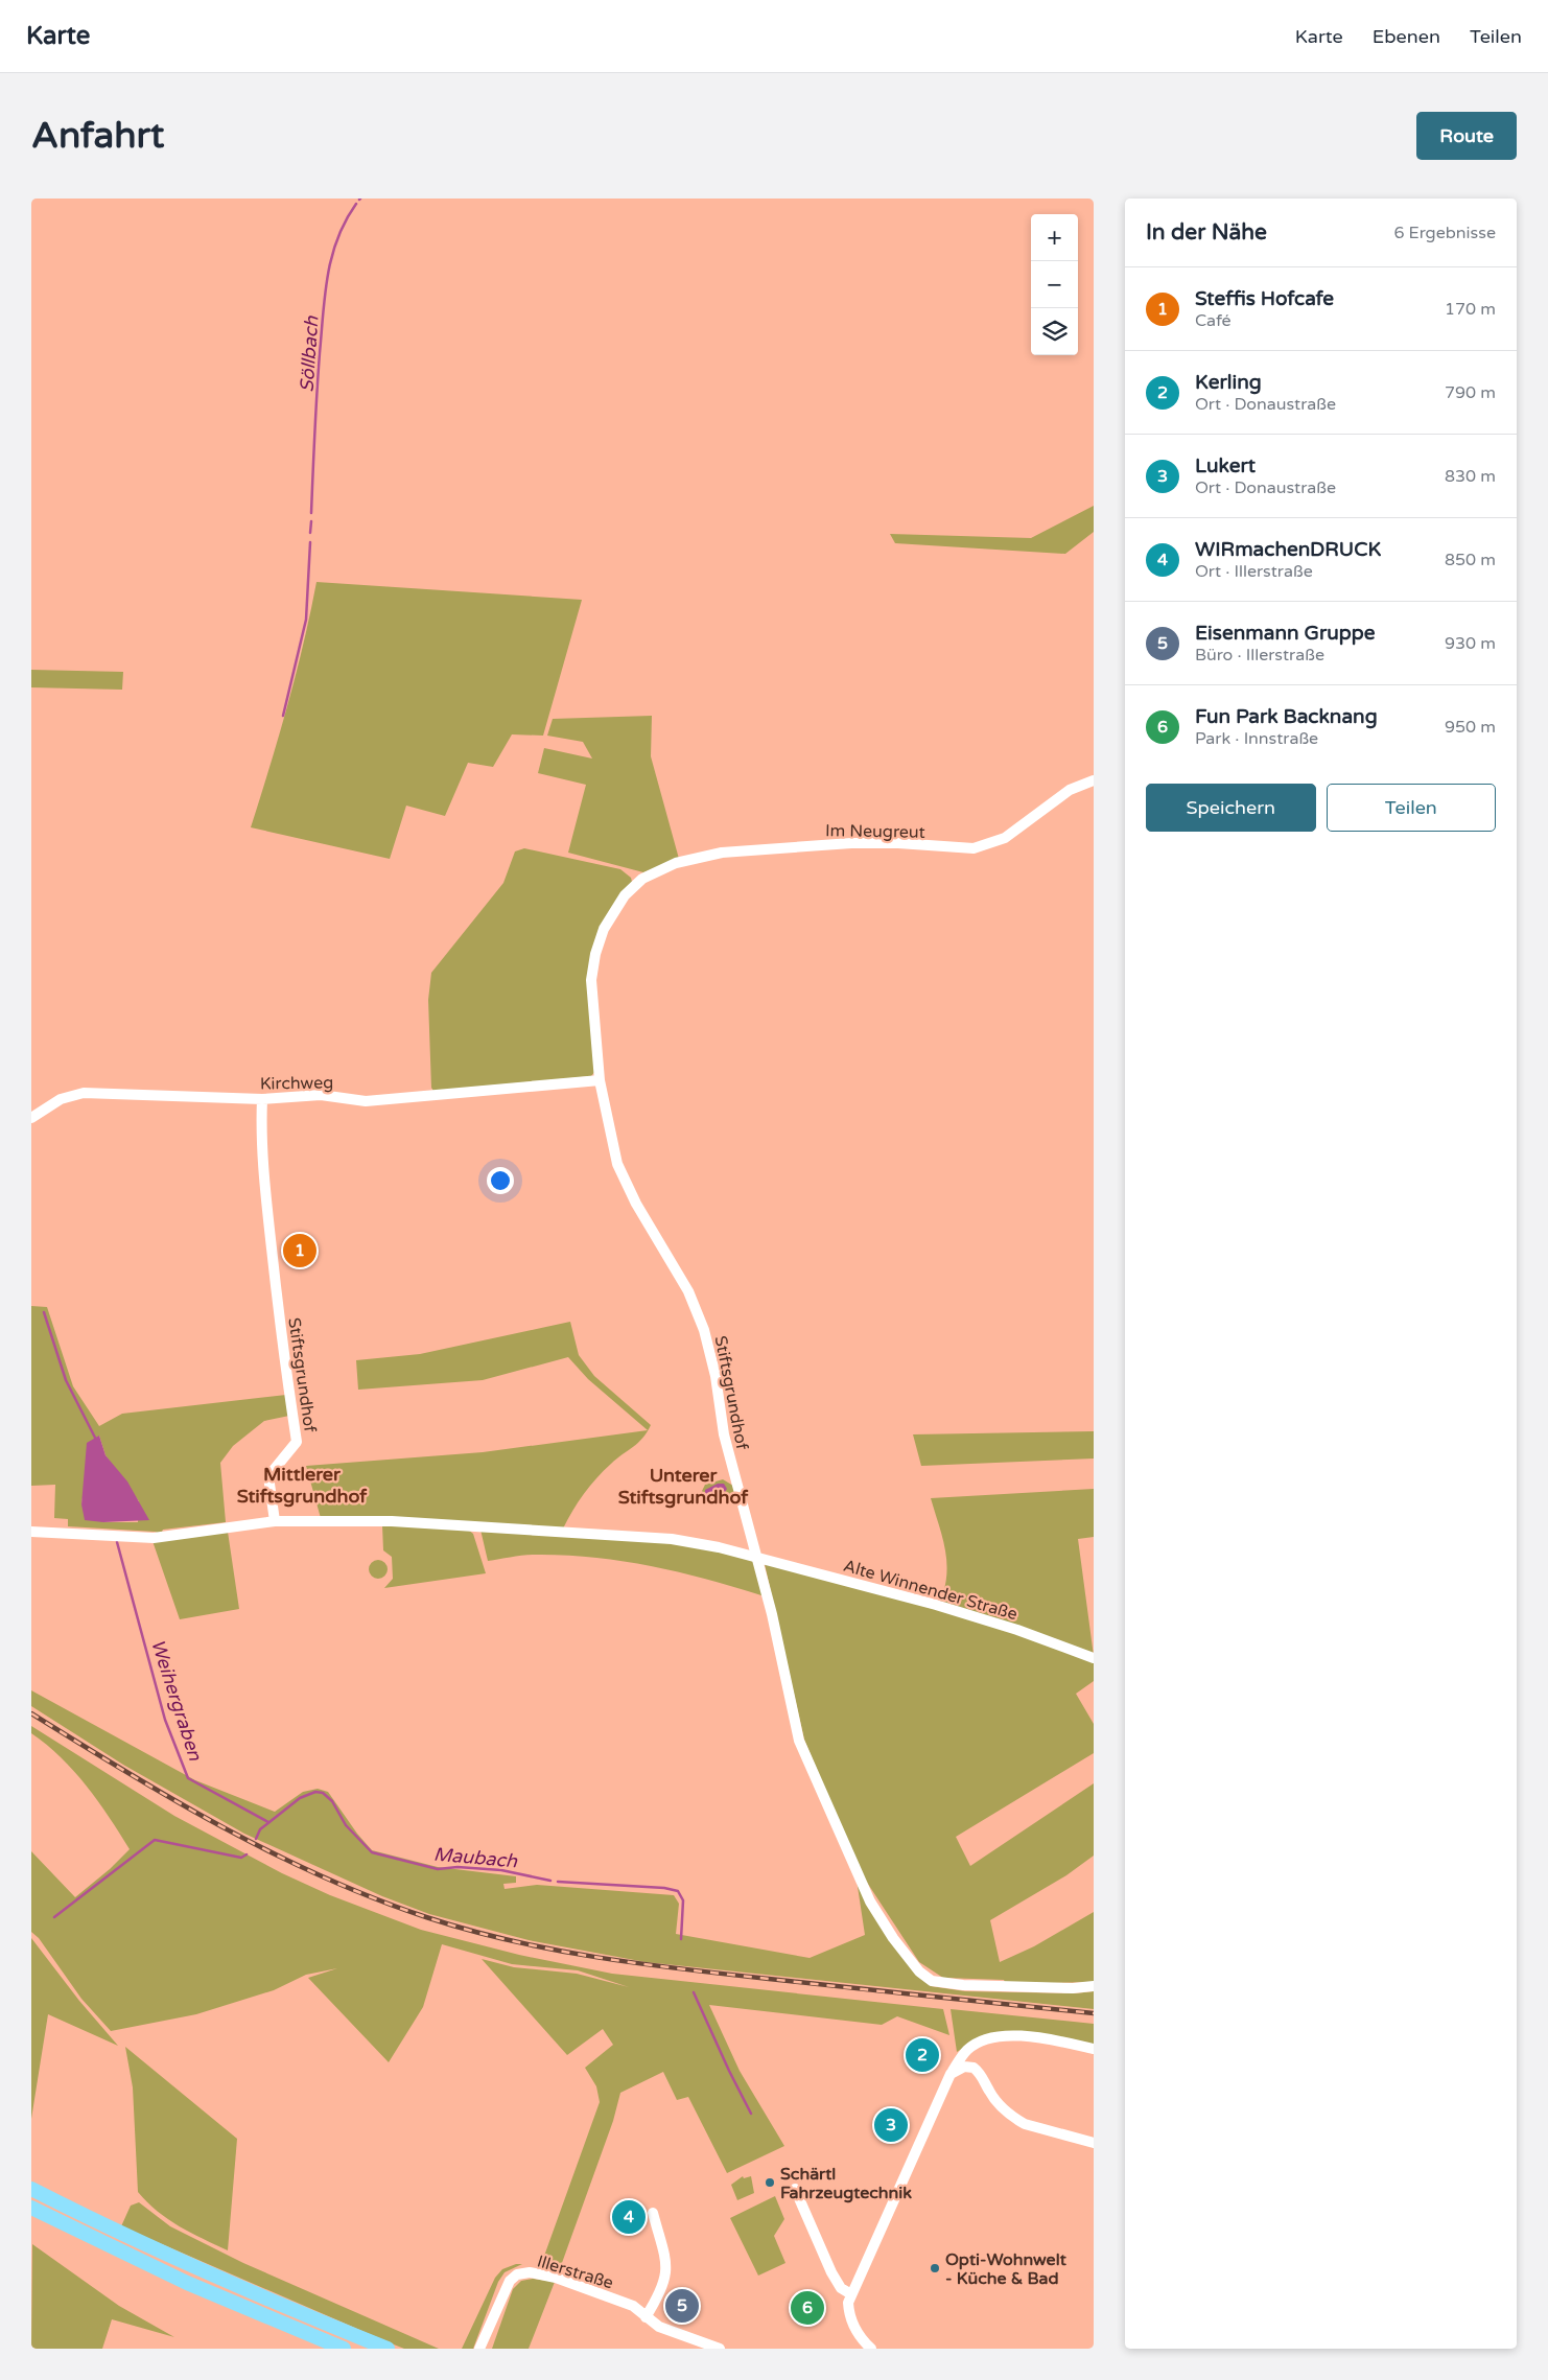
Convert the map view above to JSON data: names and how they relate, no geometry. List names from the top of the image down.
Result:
{
  "streets": {
    "street": [
      "Im Neugreut",
      "Kirchweg",
      "Stiftsgrundhof",
      "Alte Winnender Straße",
      "Illerstraße"
    ]
  },
  "crossings": [
    ["Im Neugreut", "Stiftsgrundhof"],
    ["Kirchweg", "Stiftsgrundhof"],
    ["Stiftsgrundhof", "Alte Winnender Straße"]
  ],
  "districts": ["Mittlerer Stiftsgrundhof", "Unterer Stiftsgrundhof"],
  "water": ["Söllbach", "Weihergraben", "Maubach"],
  "places": ["Schärtl Fahrzeugtechnik", "Opti-Wohnwelt - Küche & Bad"],
  "page": {
    "header": "Karte",
    "nav": ["Karte", "Ebenen", "Teilen"],
    "buttons": [
      "Route",
      ["Speichern", "Teilen"]
    ],
    "title": "Anfahrt",
    "heading": ["In der Nähe", "6 Ergebnisse"],
    "map_buttons": ["+", "−"],
    "list": [
      {
        "mark": "1",
        "name": "Steffis Hofcafe",
        "note": "Café",
        "value": "170 m"
      },
      {
        "mark": "2",
        "name": "Kerling",
        "note": "Ort · Donaustraße",
        "value": "790 m"
      },
      {
        "mark": "3",
        "name": "Lukert",
        "note": "Ort · Donaustraße",
        "value": "830 m"
      },
      {
        "mark": "4",
        "name": "WIRmachenDRUCK",
        "note": "Ort · Illerstraße",
        "value": "850 m"
      },
      {
        "mark": "5",
        "name": "Eisenmann Gruppe",
        "note": "Büro · Illerstraße",
        "value": "930 m"
      },
      {
        "mark": "6",
        "name": "Fun Park Backnang",
        "note": "Park · Innstraße",
        "value": "950 m"
      }
    ],
    "pins": [
      "1",
      "2",
      "3",
      "4",
      "5",
      "6"
    ]
  }
}
